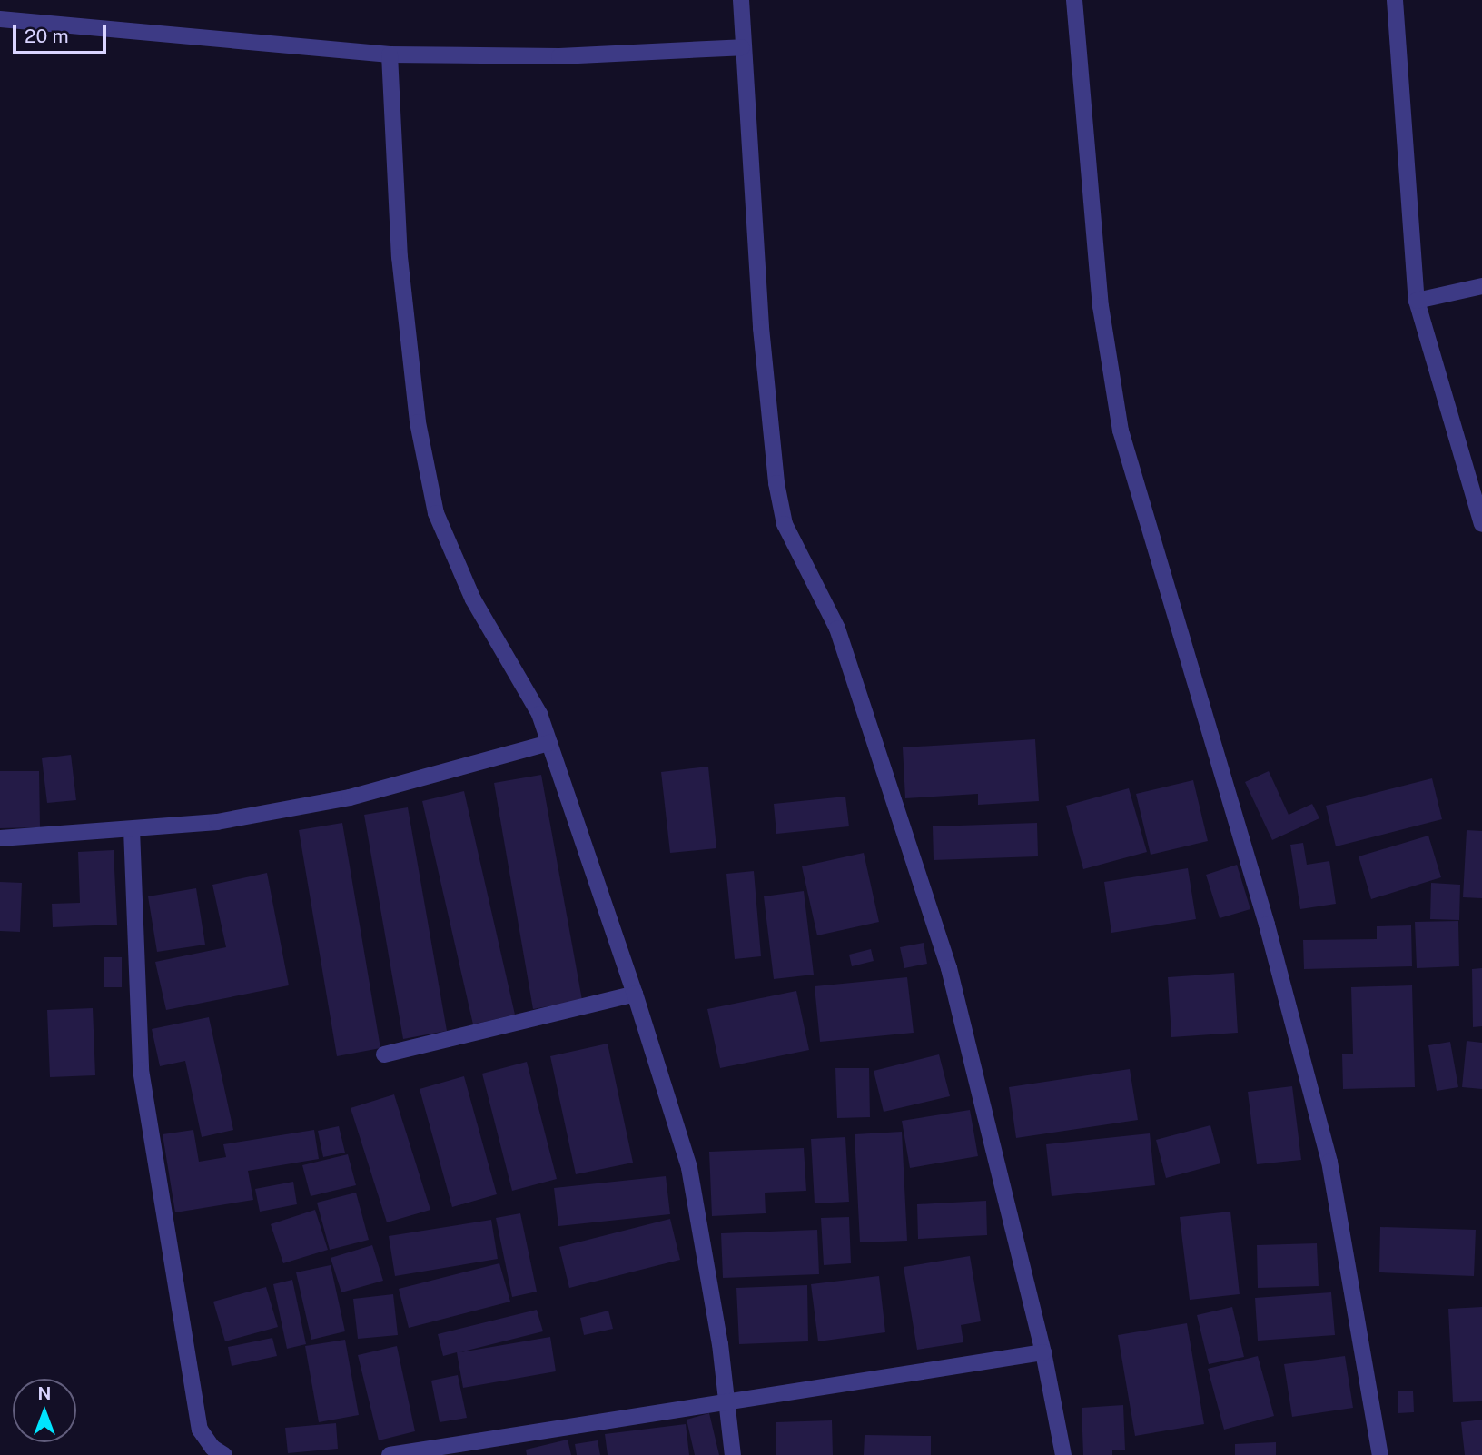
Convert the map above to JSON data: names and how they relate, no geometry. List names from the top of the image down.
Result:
{
  "scale_bar": "20 m",
  "north": "top"
}
